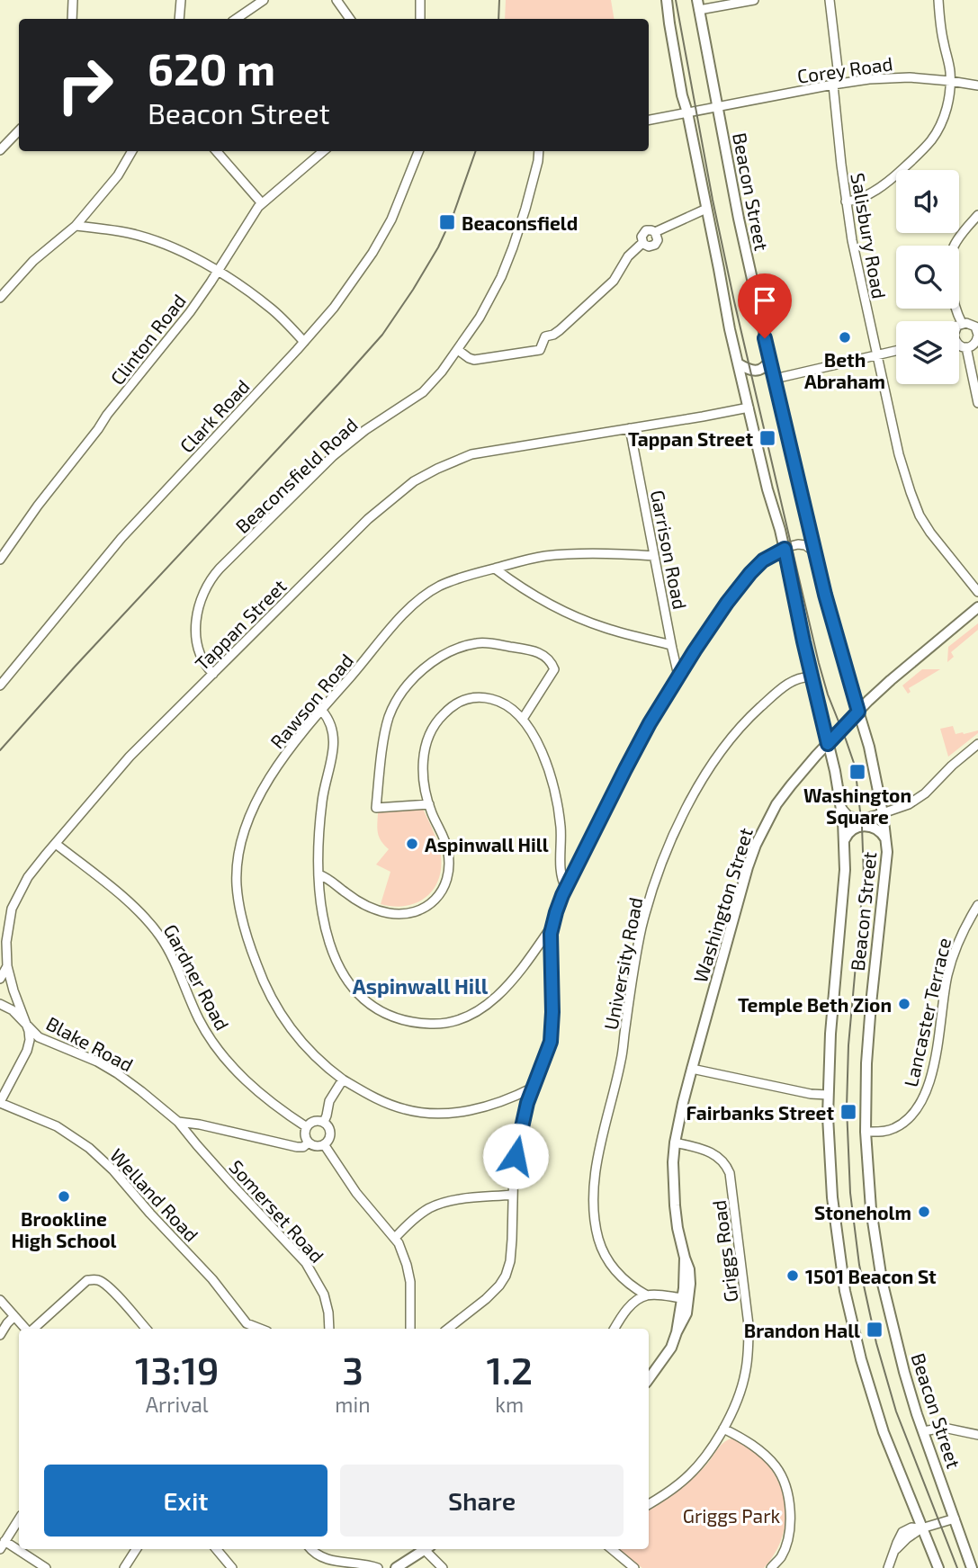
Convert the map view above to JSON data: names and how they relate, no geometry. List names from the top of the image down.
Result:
{
  "streets": {
    "main road": ["Beacon Street", "Washington Street"],
    "street": [
      "Corey Road",
      "Salisbury Road",
      "Clinton Road",
      "Clark Road",
      "Beaconsfield Road",
      "Garrison Road",
      "Tappan Street",
      "Rawson Road",
      "University Road",
      "Gardner Road",
      "Lancaster Terrace",
      "Blake Road",
      "Welland Road",
      "Somerset Road",
      "Griggs Road"
    ]
  },
  "crossings": [
    ["Corey Road", "Beacon Street"],
    ["Corey Road", "Salisbury Road"],
    ["Beacon Street", "Tappan Street"],
    ["Beacon Street", "Washington Street"],
    ["Beacon Street", "University Road"],
    ["Beacon Street", "Lancaster Terrace"],
    ["Beaconsfield Road", "Tappan Street"],
    ["Garrison Road", "Tappan Street"],
    ["Garrison Road", "Rawson Road"],
    ["Tappan Street", "Gardner Road"],
    ["Tappan Street", "Blake Road"],
    ["Tappan Street", "Welland Road"],
    ["Washington Street", "Griggs Road"],
    ["Blake Road", "Somerset Road"]
  ],
  "districts": ["Aspinwall Hill"],
  "parks": ["Griggs Park"],
  "places": {
    "transit": [
      "Beaconsfield",
      "Tappan Street",
      "Washington Square",
      "Fairbanks Street",
      "Brandon Hall"
    ],
    "other": [
      "Beth Abraham",
      "Aspinwall Hill",
      "Temple Beth Zion",
      "Brookline High School",
      "Stoneholm",
      "1501 Beacon St"
    ]
  },
  "page": {
    "turn": ["620 m", "Beacon Street"],
    "eta": [
      "13:19",
      "Arrival",
      "3",
      "min",
      "1.2",
      "km"
    ],
    "buttons": ["Exit", "Share"]
  }
}
